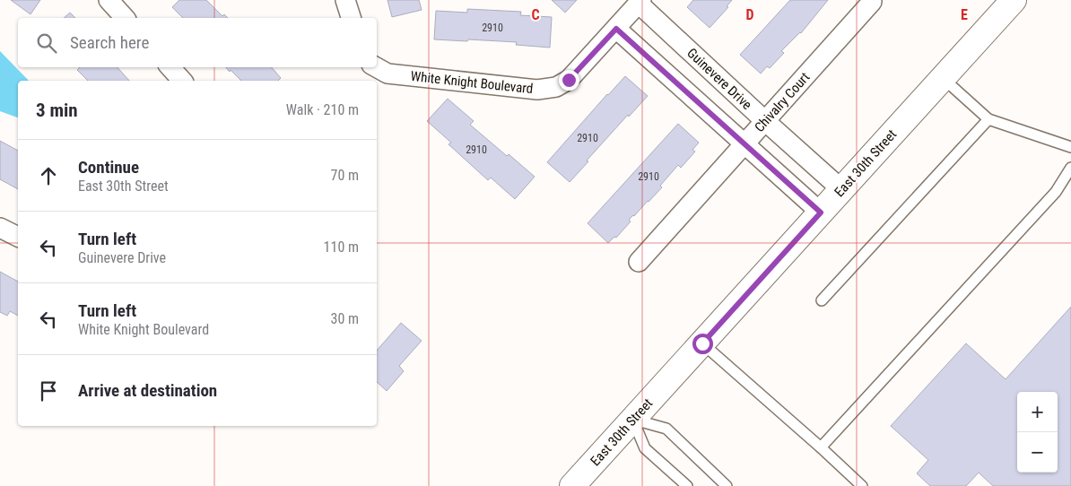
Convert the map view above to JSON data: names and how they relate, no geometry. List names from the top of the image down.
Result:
{
  "streets": {
    "main road": ["East 30th Street"],
    "street": ["Guinevere Drive", "White Knight Boulevard", "Chivalry Court"]
  },
  "crossings": [
    ["Guinevere Drive", "White Knight Boulevard"],
    ["Guinevere Drive", "Chivalry Court"],
    ["Guinevere Drive", "East 30th Street"]
  ],
  "house_numbers": [
    "2910",
    "2910",
    "2910",
    "2910"
  ],
  "page": {
    "search": "Search here",
    "heading": ["3 min", "Walk · 210 m"],
    "list": [
      ["Continue", "East 30th Street", "70 m"],
      ["Turn left", "Guinevere Drive", "110 m"],
      ["Turn left", "White Knight Boulevard", "30 m"],
      "Arrive at destination"
    ],
    "map_buttons": ["+", "−"]
  },
  "grid": {
    "columns": ["C", "D", "E"]
  }
}
